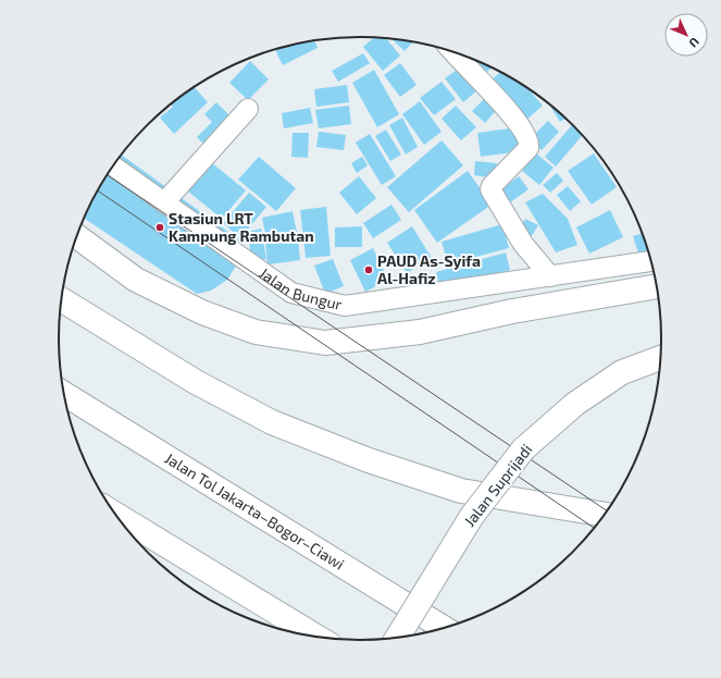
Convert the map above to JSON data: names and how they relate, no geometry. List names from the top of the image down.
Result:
{
  "streets": {
    "main road": ["Jalan Suprijadi", "Jalan Tol Jakarta–Bogor–Ciawi"],
    "street": ["Jalan Bungur"]
  },
  "places": ["Stasiun LRT Kampung Rambutan", "PAUD As-Syifa Al-Hafiz"],
  "north": "bottom right"
}
